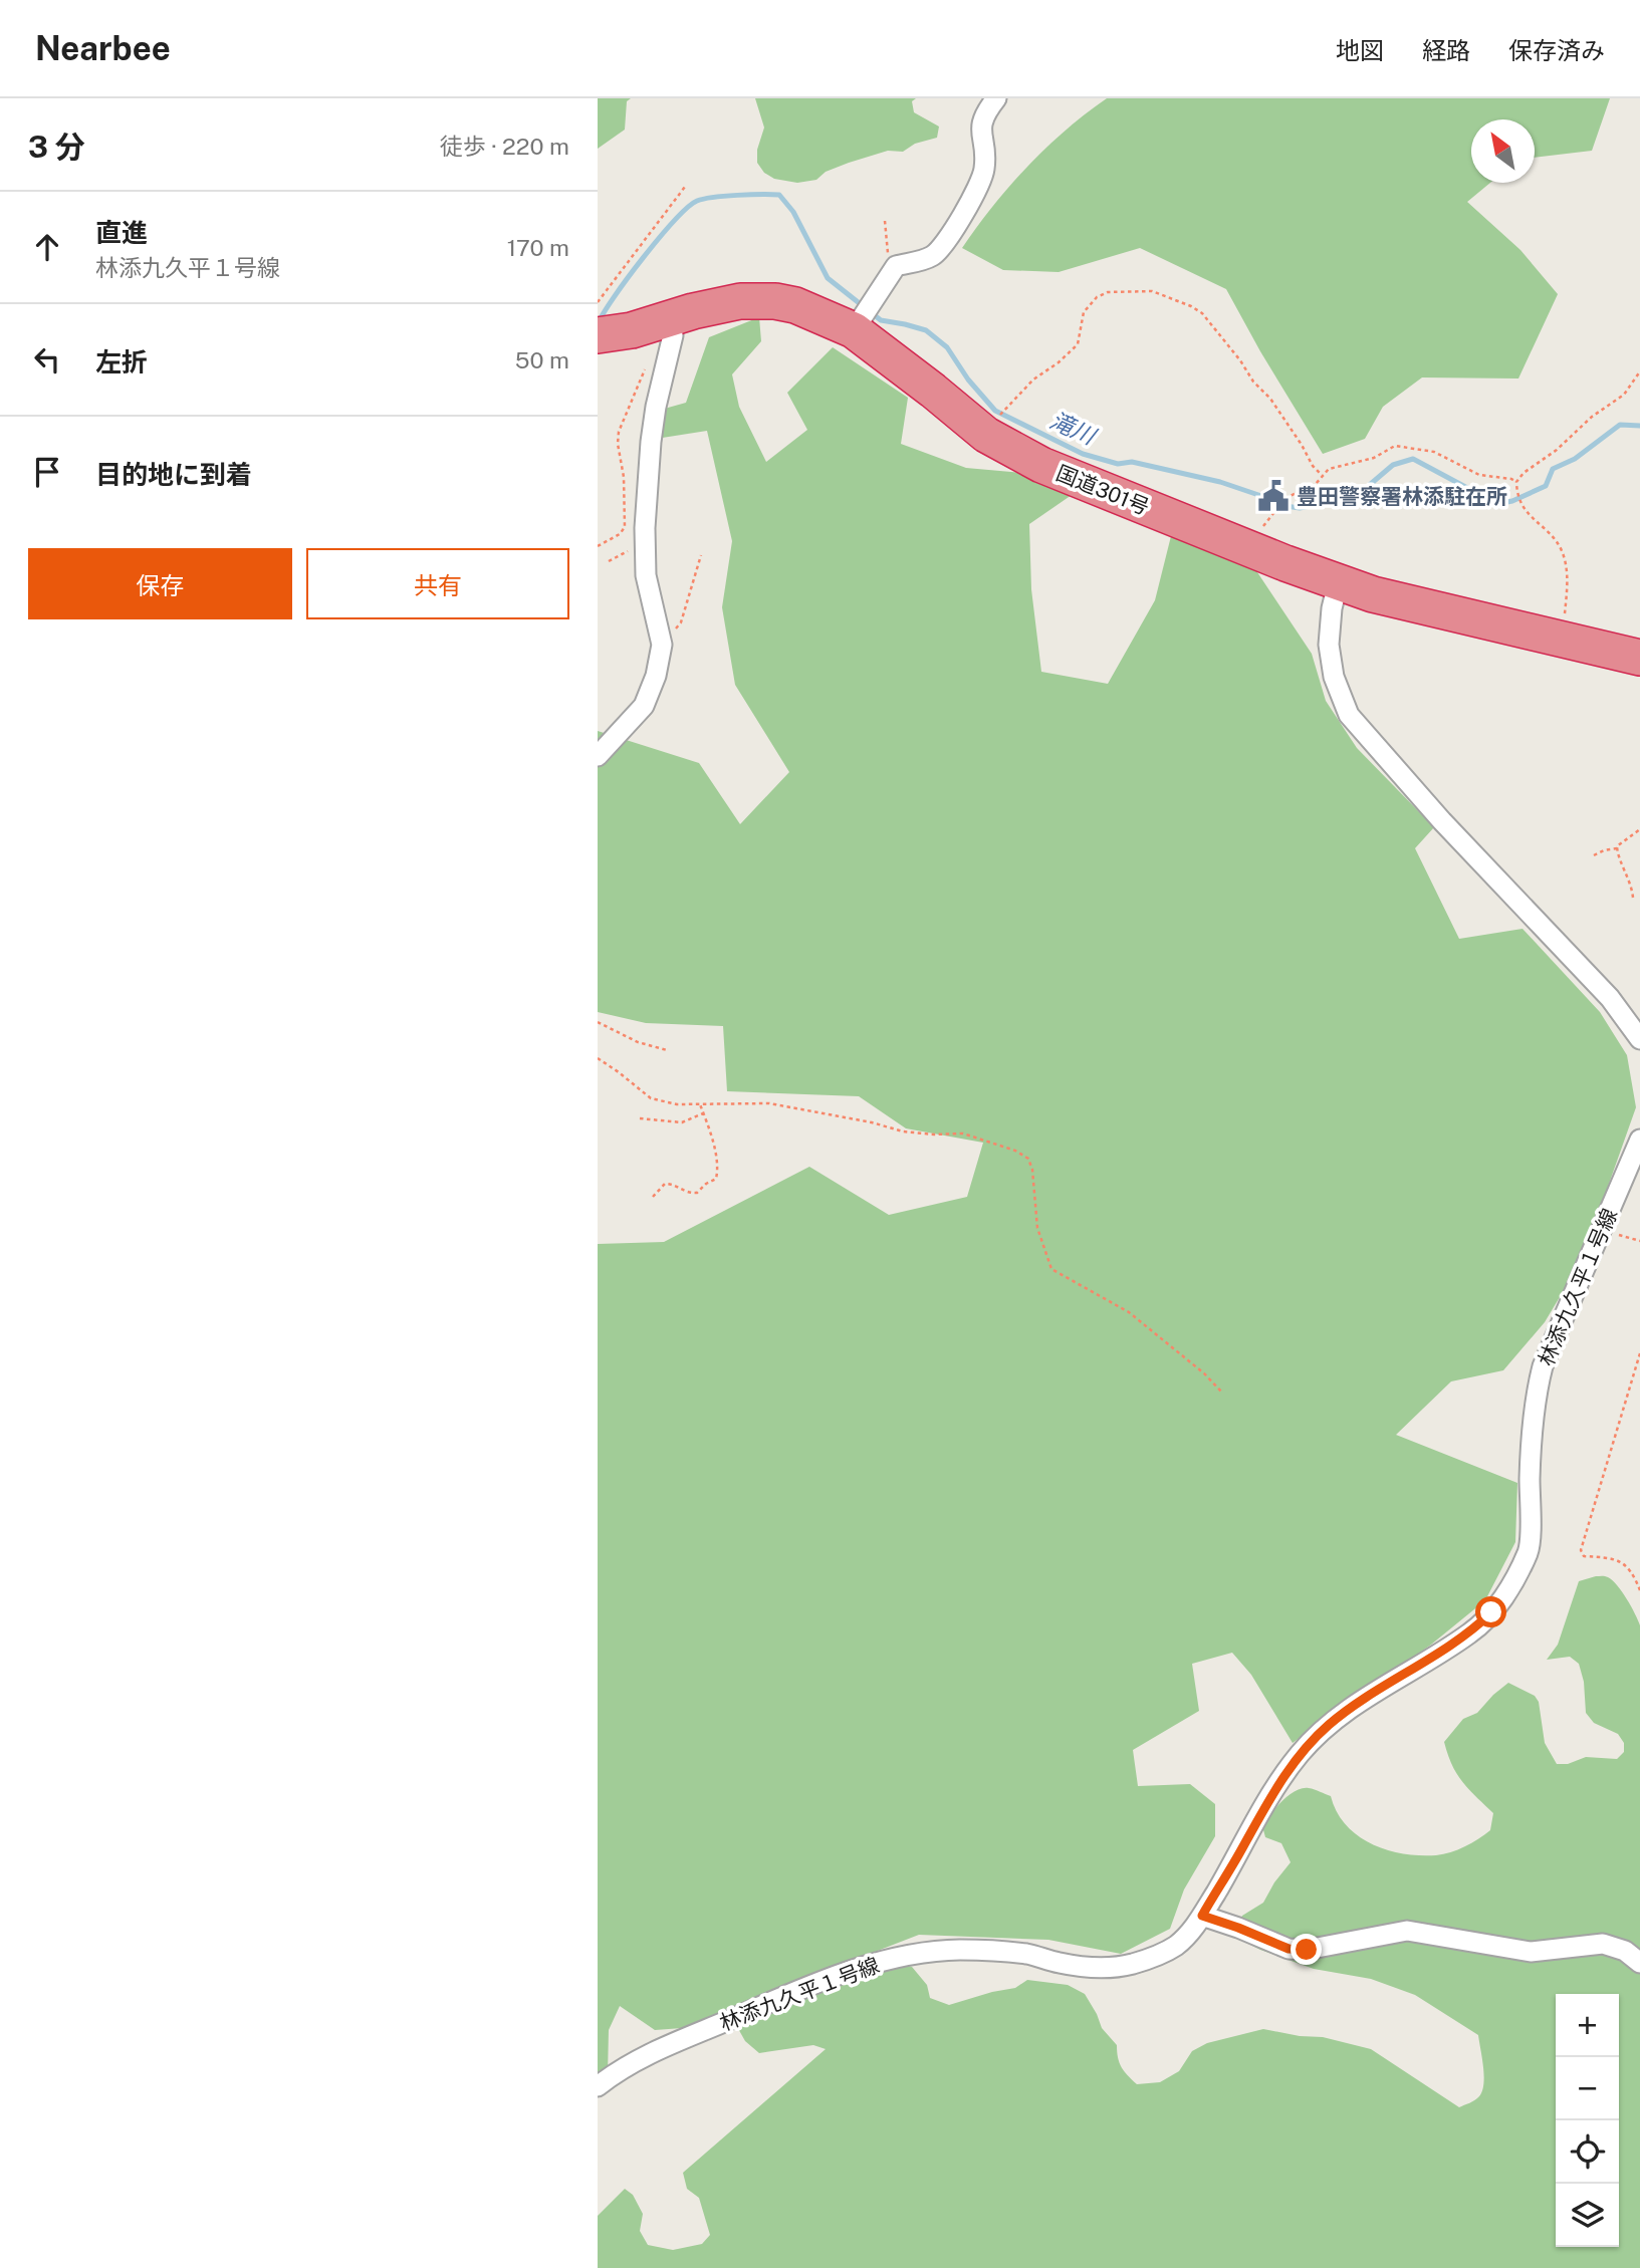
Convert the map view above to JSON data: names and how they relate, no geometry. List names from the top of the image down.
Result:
{
  "streets": {
    "highway": ["国道301号"],
    "street": ["林添九久平１号線"]
  },
  "water": ["滝川"],
  "places": {
    "public building": ["豊田警察署林添駐在所"]
  },
  "north": "top left",
  "page": {
    "header": "Nearbee",
    "nav": ["地図", "経路", "保存済み"],
    "heading": ["3 分", "徒歩 · 220 m"],
    "list": [
      ["直進", "林添九久平１号線", "170 m"],
      ["左折", "50 m"],
      "目的地に到着"
    ],
    "buttons": ["保存", "共有"],
    "map_buttons": ["+", "−"]
  }
}
